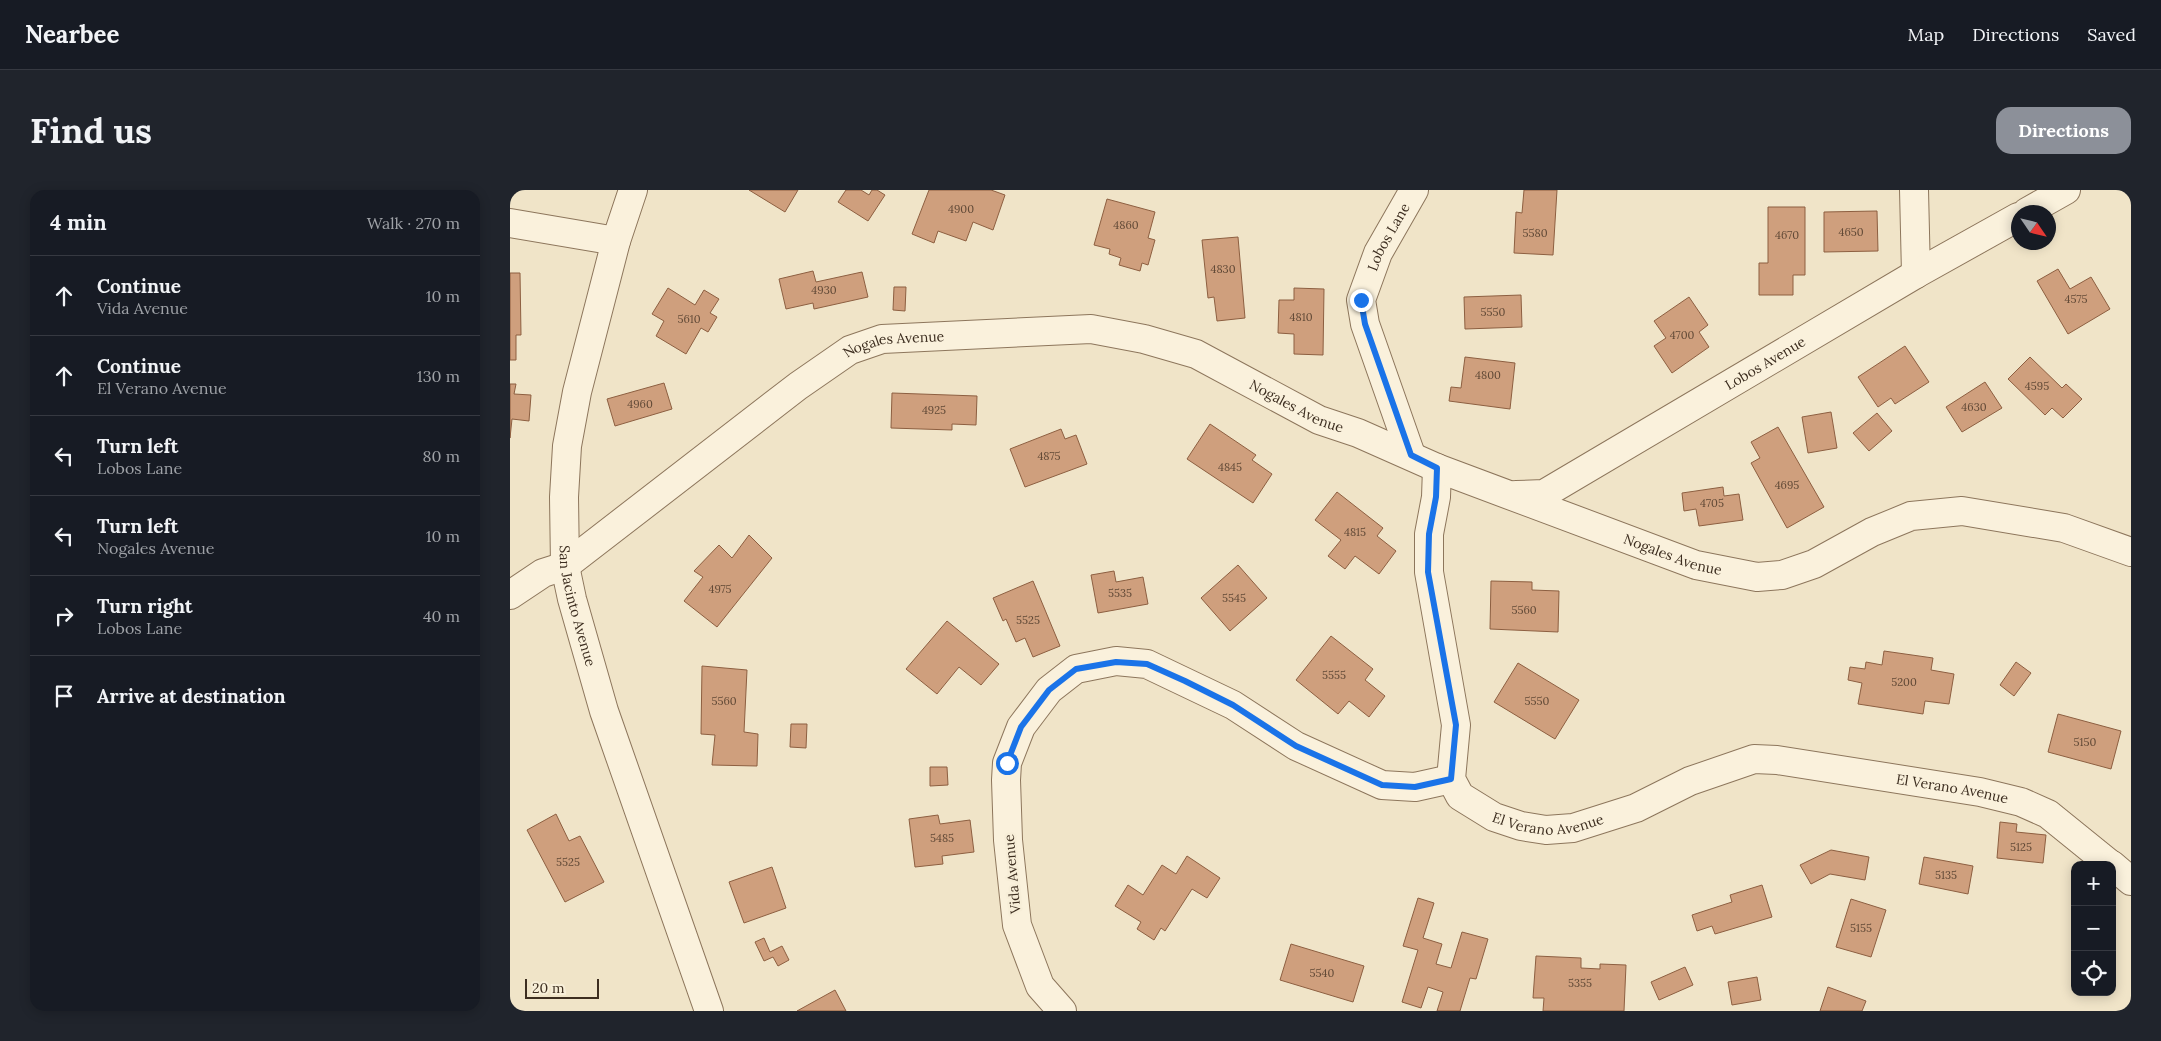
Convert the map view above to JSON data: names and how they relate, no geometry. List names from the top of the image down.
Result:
{
  "streets": {
    "street": [
      "Lobos Lane",
      "Nogales Avenue",
      "Lobos Avenue",
      "San Jacinto Avenue",
      "El Verano Avenue",
      "Vida Avenue"
    ]
  },
  "crossings": [
    ["Lobos Lane", "Nogales Avenue"],
    ["Nogales Avenue", "Lobos Avenue"],
    ["Nogales Avenue", "San Jacinto Avenue"],
    ["El Verano Avenue", "Vida Avenue"]
  ],
  "house_numbers": [
    "4900",
    "4860",
    "4650",
    "5580",
    "4670",
    "4830",
    "4930",
    "4575",
    "5550",
    "4810",
    "5610",
    "4700",
    "4800",
    "4595",
    "4960",
    "4630",
    "4925",
    "4875",
    "4845",
    "4695",
    "4705",
    "4815",
    "4975",
    "5535",
    "5545",
    "5560",
    "5525",
    "5555",
    "5200",
    "5560",
    "5550",
    "5150",
    "5485",
    "5125",
    "5525",
    "5135",
    "5155",
    "5540",
    "5355"
  ],
  "scale_bar": "20 m",
  "north": "bottom right",
  "page": {
    "header": "Nearbee",
    "nav": ["Map", "Directions", "Saved"],
    "buttons": "Directions",
    "title": "Find us",
    "heading": ["4 min", "Walk · 270 m"],
    "list": [
      ["Continue", "Vida Avenue", "10 m"],
      ["Continue", "El Verano Avenue", "130 m"],
      ["Turn left", "Lobos Lane", "80 m"],
      ["Turn left", "Nogales Avenue", "10 m"],
      ["Turn right", "Lobos Lane", "40 m"],
      "Arrive at destination"
    ],
    "map_buttons": ["+", "−"],
    "scale": "20 m"
  }
}
